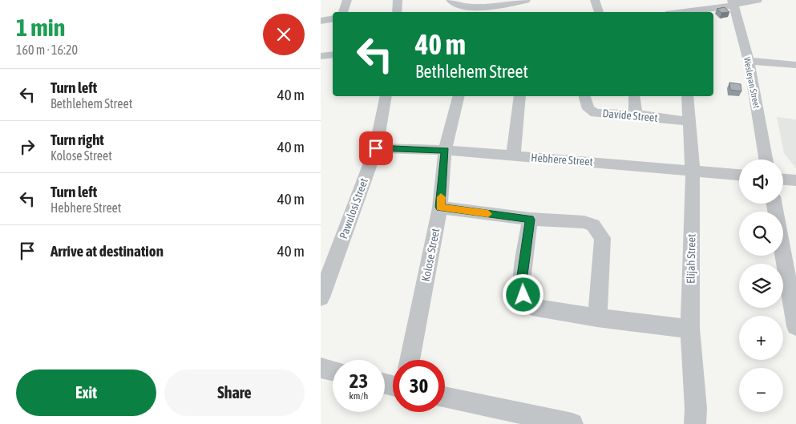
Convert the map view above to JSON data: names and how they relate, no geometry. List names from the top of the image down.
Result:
{
  "streets": {
    "street": [
      "Wesleyan Street",
      "Davide Street",
      "Hebhere Street",
      "Pawulosi Street",
      "Kolose Street",
      "Elijah Street"
    ]
  },
  "crossings": [
    ["Davide Street", "Elijah Street"],
    ["Hebhere Street", "Pawulosi Street"],
    ["Hebhere Street", "Kolose Street"],
    ["Hebhere Street", "Elijah Street"]
  ],
  "page": {
    "heading": ["1 min", "160 m · 16:20"],
    "turn": ["40 m", "Bethlehem Street"],
    "list": [
      {
        "name": "Turn left",
        "note": "Bethlehem Street",
        "value": "40 m"
      },
      {
        "name": "Turn right",
        "note": "Kolose Street",
        "value": "40 m"
      },
      {
        "name": "Turn left",
        "note": "Hebhere Street",
        "value": "40 m"
      },
      {
        "name": "Arrive at destination",
        "value": "40 m"
      }
    ],
    "map_buttons": ["+", "−"],
    "speed": "23 km/h",
    "limit": "30",
    "buttons": ["Exit", "Share"]
  }
}
